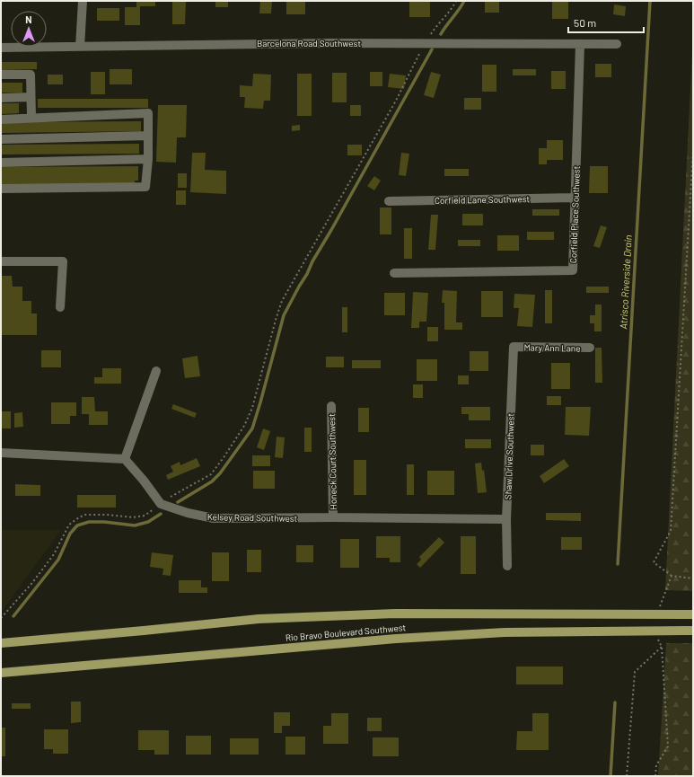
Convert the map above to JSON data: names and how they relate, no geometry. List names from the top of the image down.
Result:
{
  "streets": {
    "main road": ["Rio Bravo Boulevard Southwest"],
    "street": [
      "Barcelona Road Southwest",
      "Corfield Lane Southwest",
      "Corfield Place Southwest",
      "Mary Ann Lane",
      "Shaw Drive Southwest",
      "Honeck Court Southwest",
      "Kelsey Road Southwest"
    ]
  },
  "crossings": [
    ["Barcelona Road Southwest", "Corfield Place Southwest"],
    ["Corfield Lane Southwest", "Corfield Place Southwest"],
    ["Mary Ann Lane", "Shaw Drive Southwest"],
    ["Shaw Drive Southwest", "Kelsey Road Southwest"],
    ["Honeck Court Southwest", "Kelsey Road Southwest"]
  ],
  "water": ["Atrisco Riverside Drain"],
  "scale_bar": "50 m",
  "north": "top"
}
